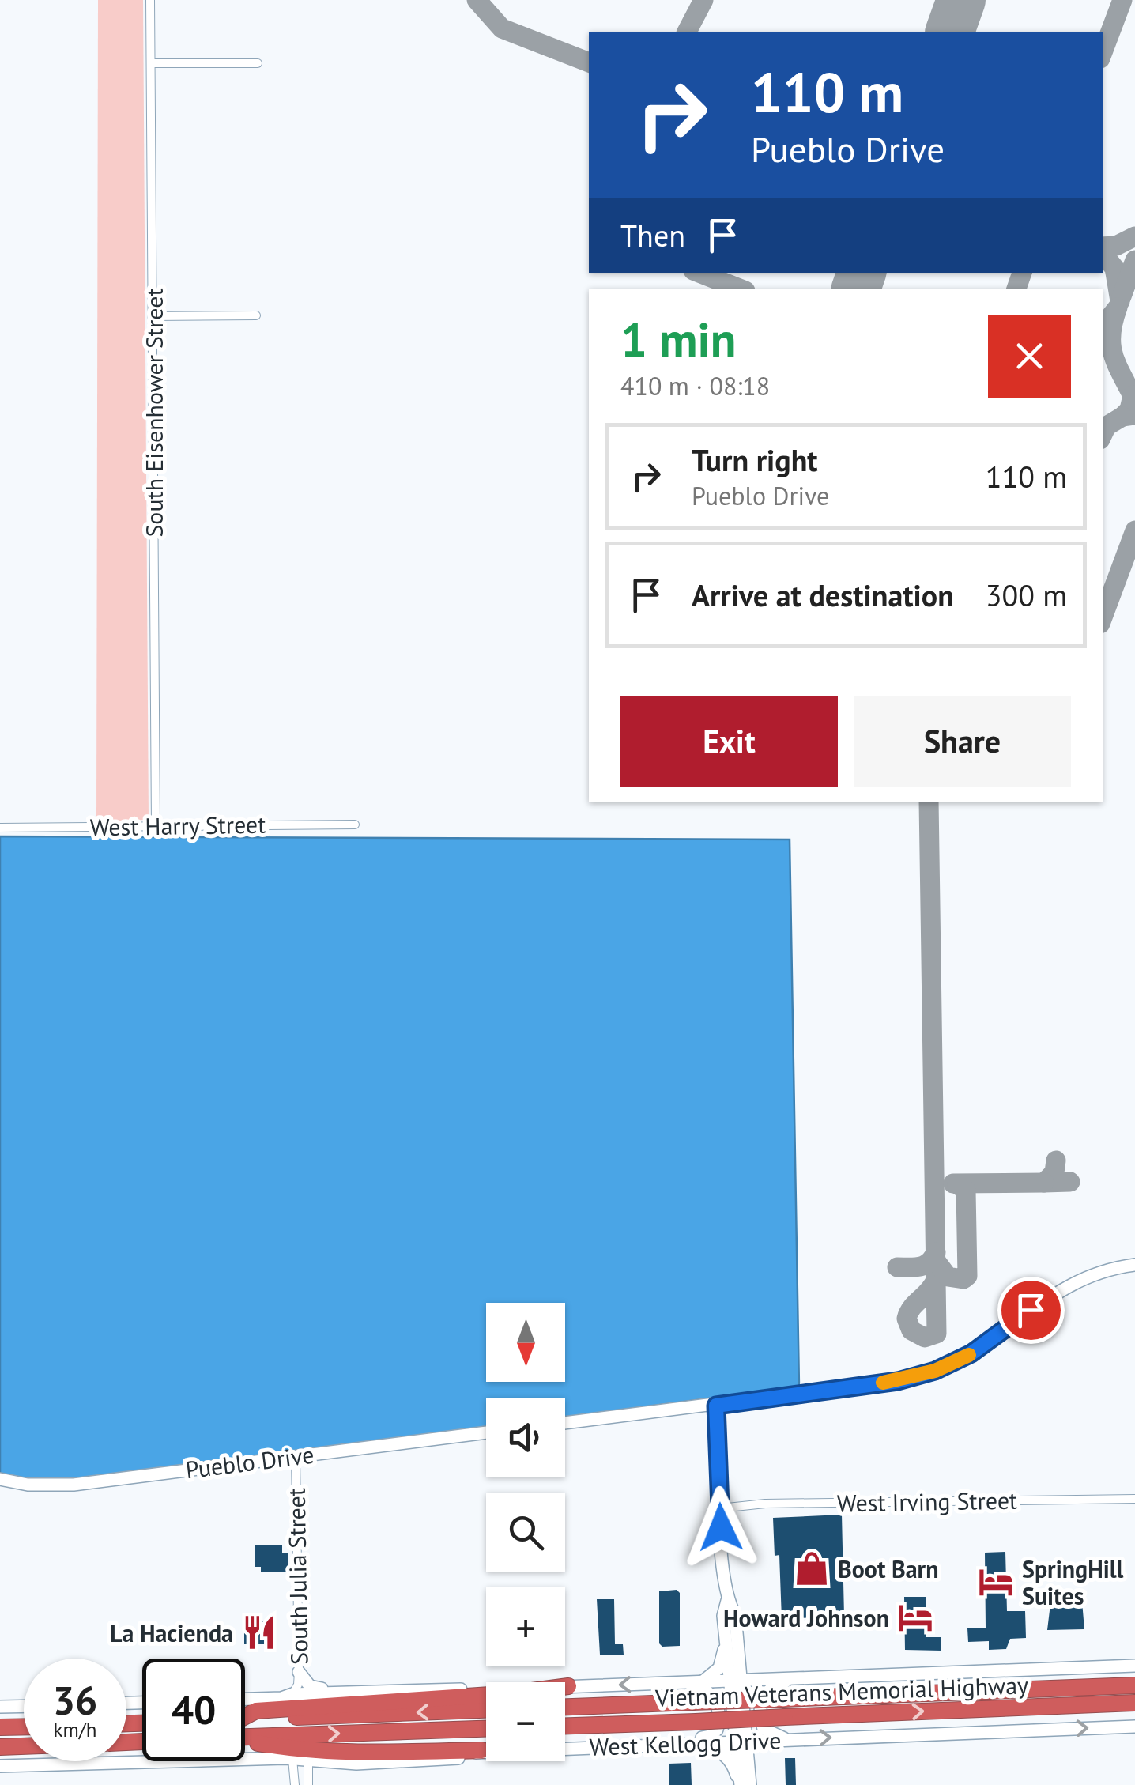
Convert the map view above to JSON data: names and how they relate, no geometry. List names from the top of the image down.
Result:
{
  "streets": {
    "highway": ["Vietnam Veterans Memorial Highway"],
    "main road": ["Pueblo Drive", "West Kellogg Drive"],
    "street": [
      "South Eisenhower Street",
      "West Harry Street",
      "West Irving Street",
      "South Julia Street"
    ]
  },
  "crossings": [
    ["South Eisenhower Street", "West Harry Street"],
    ["Pueblo Drive", "South Julia Street"]
  ],
  "places": {
    "shop": ["Boot Barn"],
    "hotel": ["SpringHill Suites", "Howard Johnson"],
    "restaurant": ["La Hacienda"]
  },
  "north": "bottom",
  "page": {
    "turn": ["110 m", "Pueblo Drive"],
    "then": "Then",
    "heading": ["1 min", "410 m · 08:18"],
    "list": [
      {
        "name": "Turn right",
        "note": "Pueblo Drive",
        "value": "110 m"
      },
      {
        "name": "Arrive at destination",
        "value": "300 m"
      }
    ],
    "buttons": ["Exit", "Share"],
    "map_buttons": ["+", "−"],
    "speed": "36 km/h",
    "limit": "40"
  }
}
